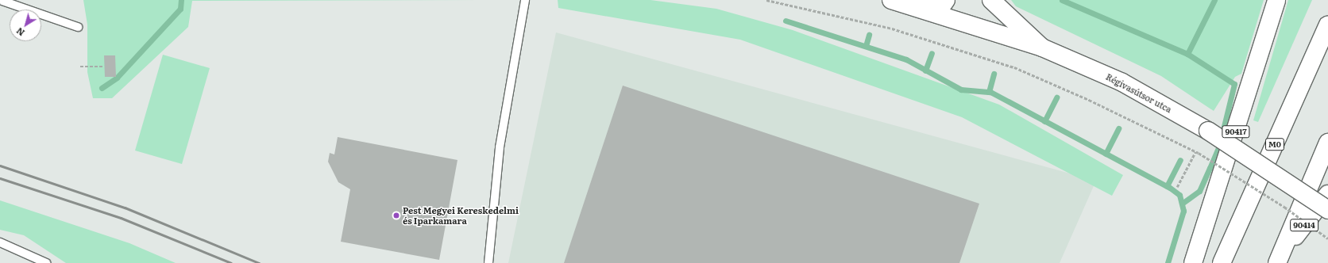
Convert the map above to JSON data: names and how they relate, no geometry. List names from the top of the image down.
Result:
{
  "streets": {
    "main road": [
      "Régivasútsor utca",
      "90417",
      "M0",
      "90414"
    ]
  },
  "places": ["Pest Megyei Kereskedelmi és Iparkamara"],
  "north": "bottom left"
}
